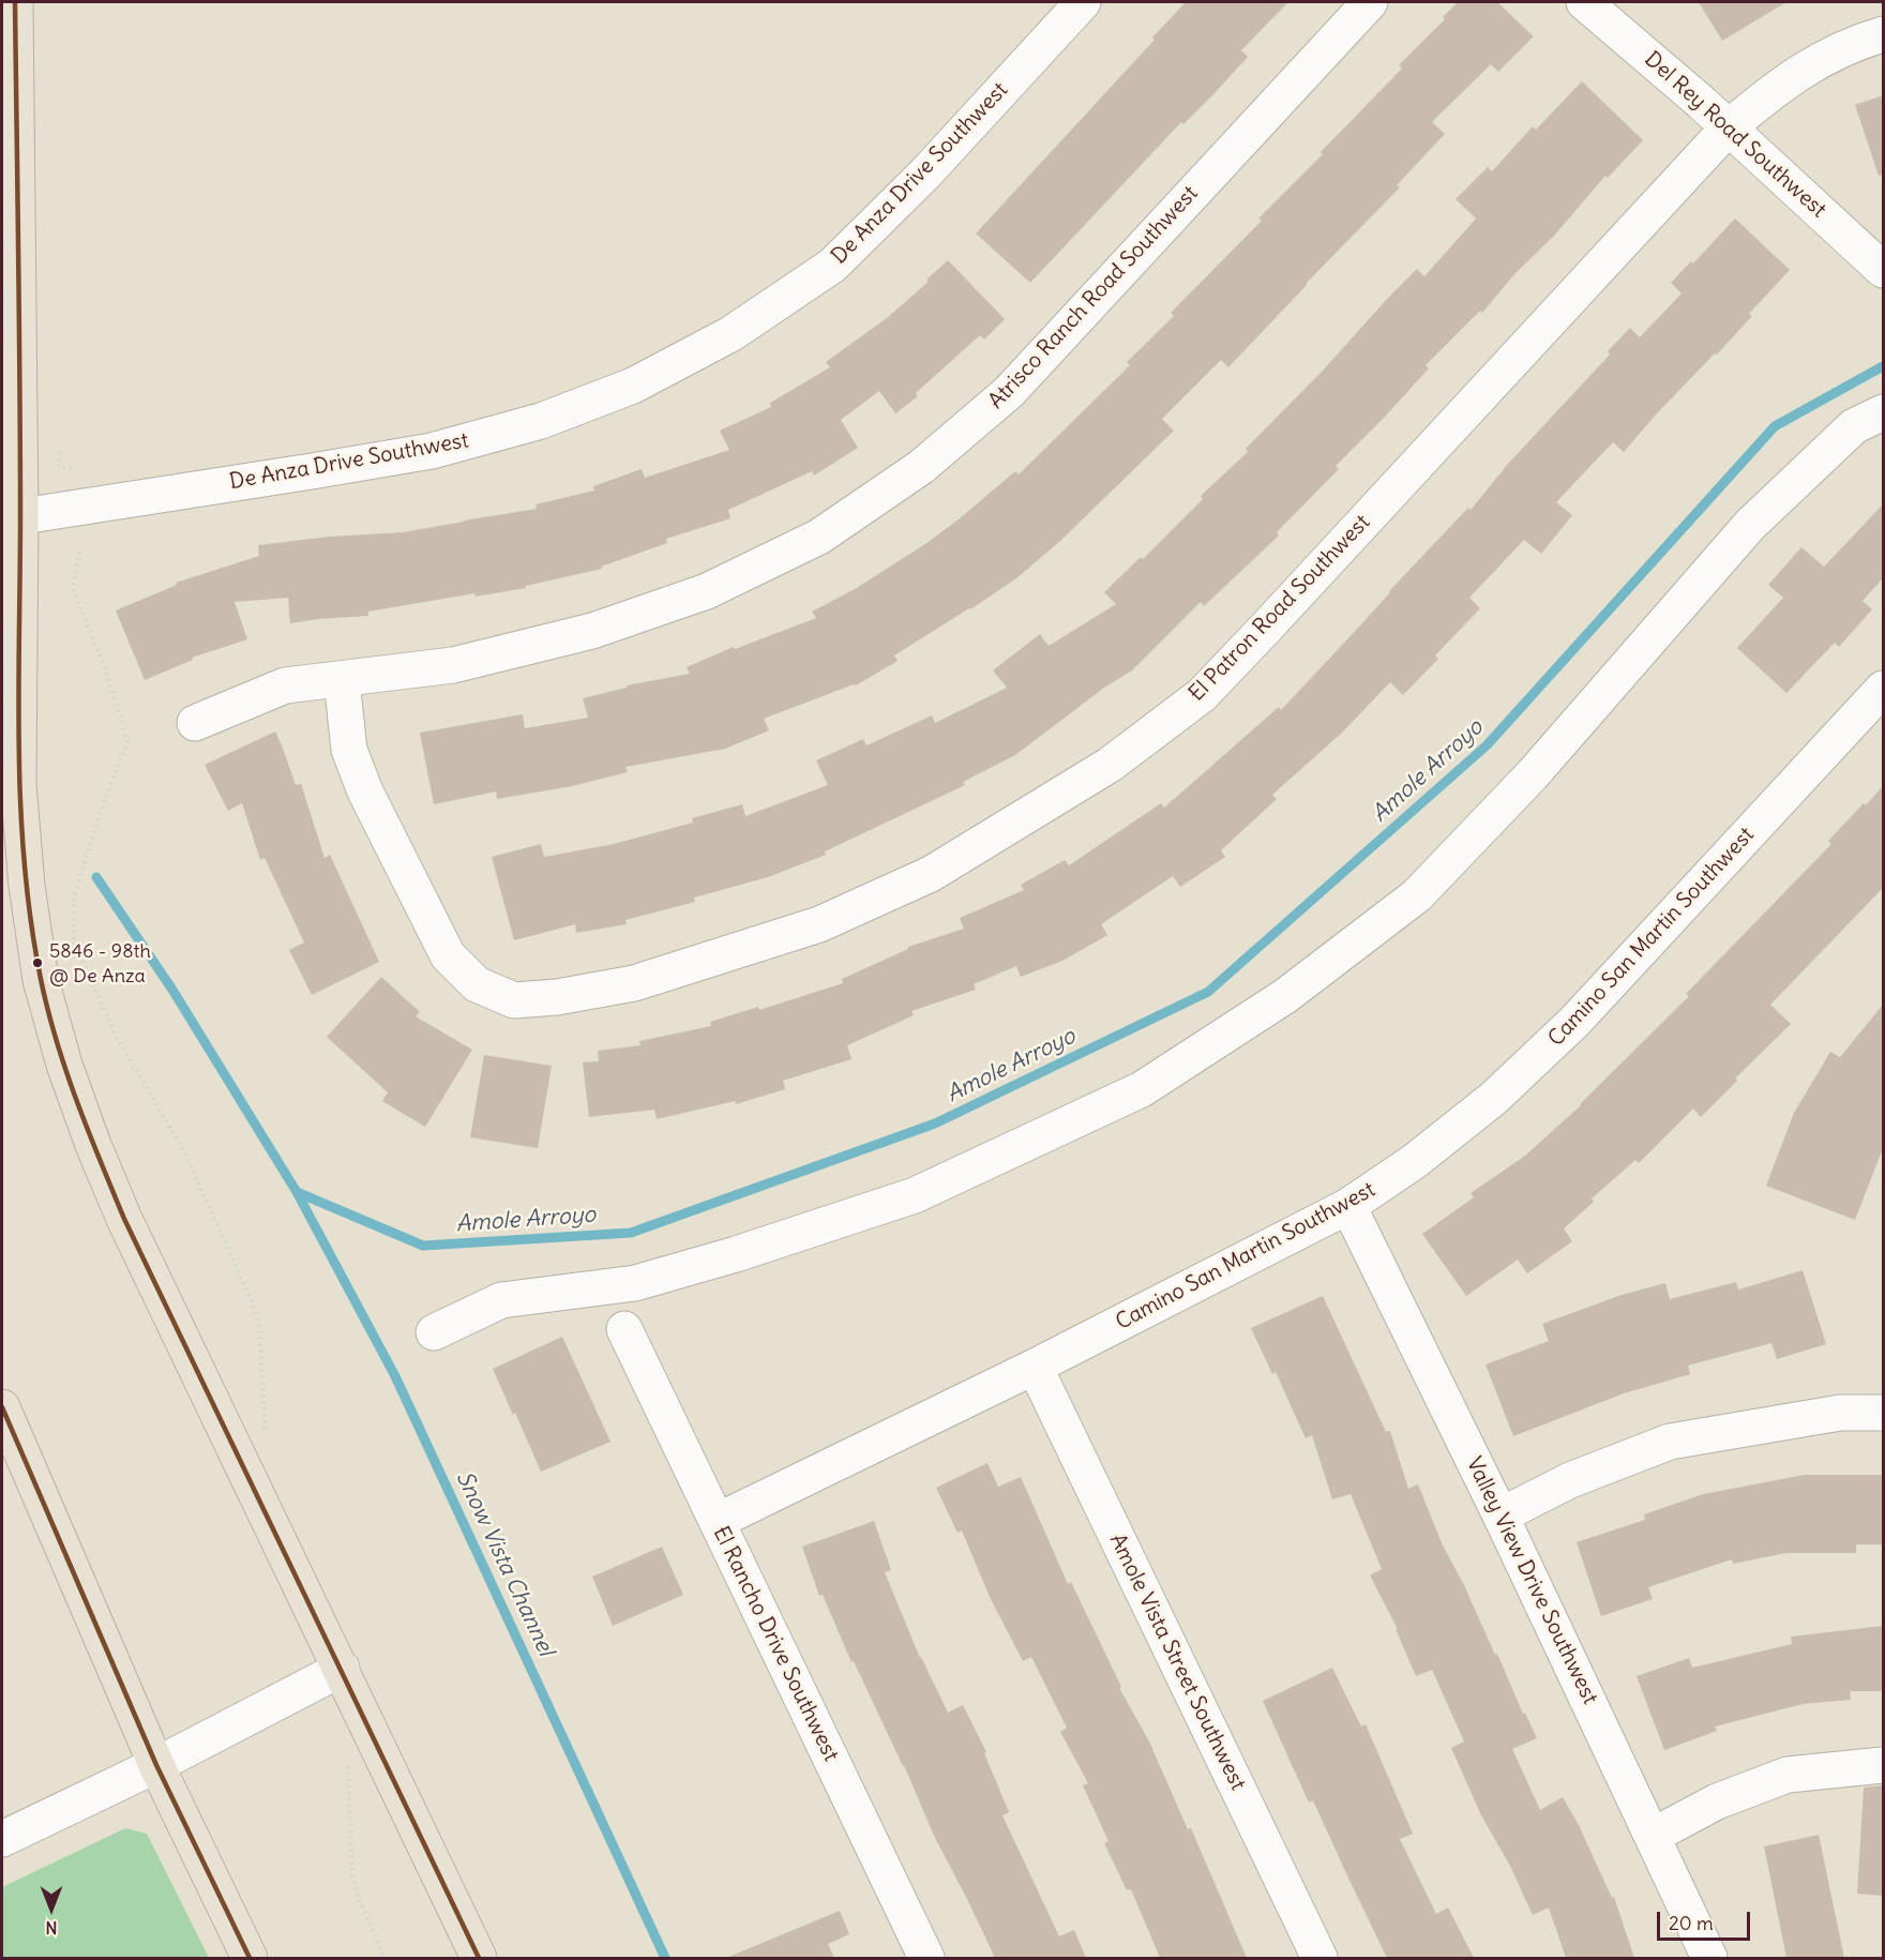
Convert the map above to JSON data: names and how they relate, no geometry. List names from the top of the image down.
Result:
{
  "streets": {
    "street": [
      "Del Rey Road Southwest",
      "De Anza Drive Southwest",
      "Atrisco Ranch Road Southwest",
      "El Patron Road Southwest",
      "Camino San Martin Southwest",
      "Valley View Drive Southwest",
      "El Rancho Drive Southwest",
      "Amole Vista Street Southwest"
    ]
  },
  "crossings": [
    ["Del Rey Road Southwest", "El Patron Road Southwest"],
    ["Atrisco Ranch Road Southwest", "El Patron Road Southwest"],
    ["Camino San Martin Southwest", "Valley View Drive Southwest"],
    ["Camino San Martin Southwest", "El Rancho Drive Southwest"],
    ["Camino San Martin Southwest", "Amole Vista Street Southwest"]
  ],
  "water": ["Amole Arroyo", "Snow Vista Channel"],
  "places": ["5846 - 98th @ De Anza"],
  "scale_bar": "20 m",
  "north": "bottom"
}
